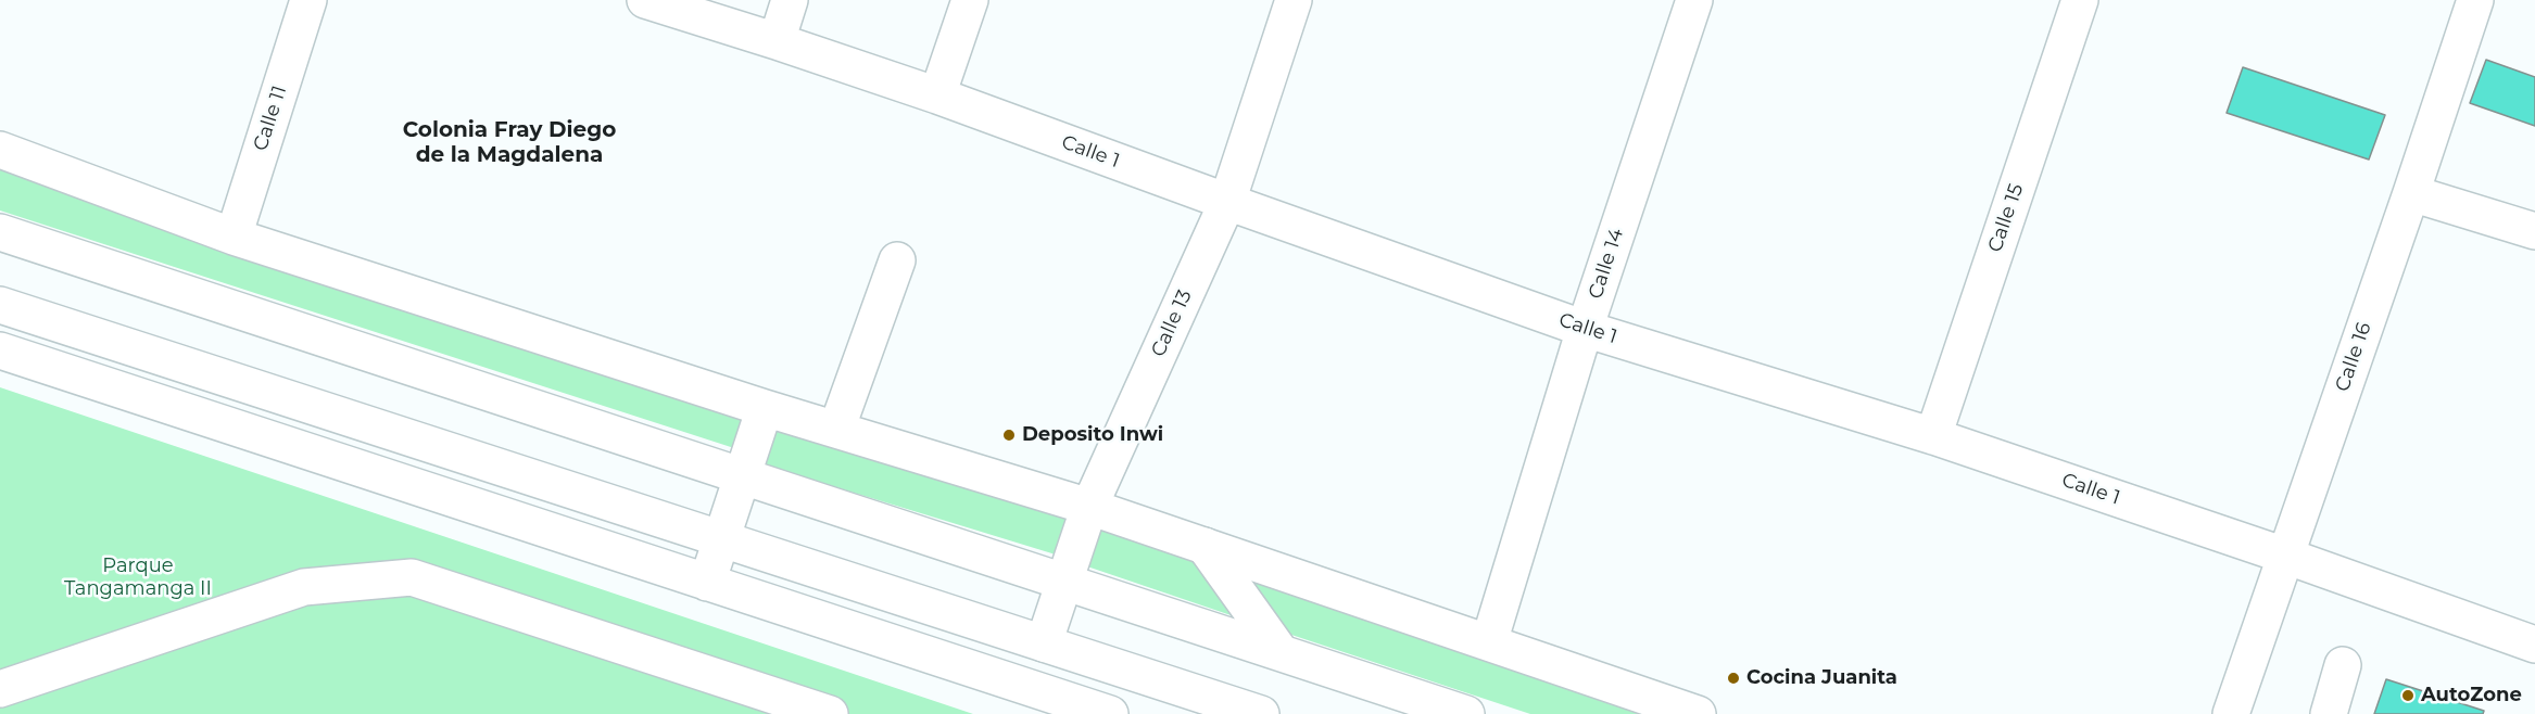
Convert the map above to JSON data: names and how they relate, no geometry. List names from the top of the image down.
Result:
{
  "streets": {
    "street": [
      "Calle 11",
      "Calle 1",
      "Calle 15",
      "Calle 14",
      "Calle 13",
      "Calle 16"
    ]
  },
  "crossings": [
    ["Calle 1", "Calle 15"],
    ["Calle 1", "Calle 14"],
    ["Calle 1", "Calle 13"],
    ["Calle 1", "Calle 16"]
  ],
  "districts": ["Colonia Fray Diego de la Magdalena"],
  "parks": ["Parque Tangamanga II"],
  "places": ["Deposito Inwi", "Cocina Juanita", "AutoZone"]
}
